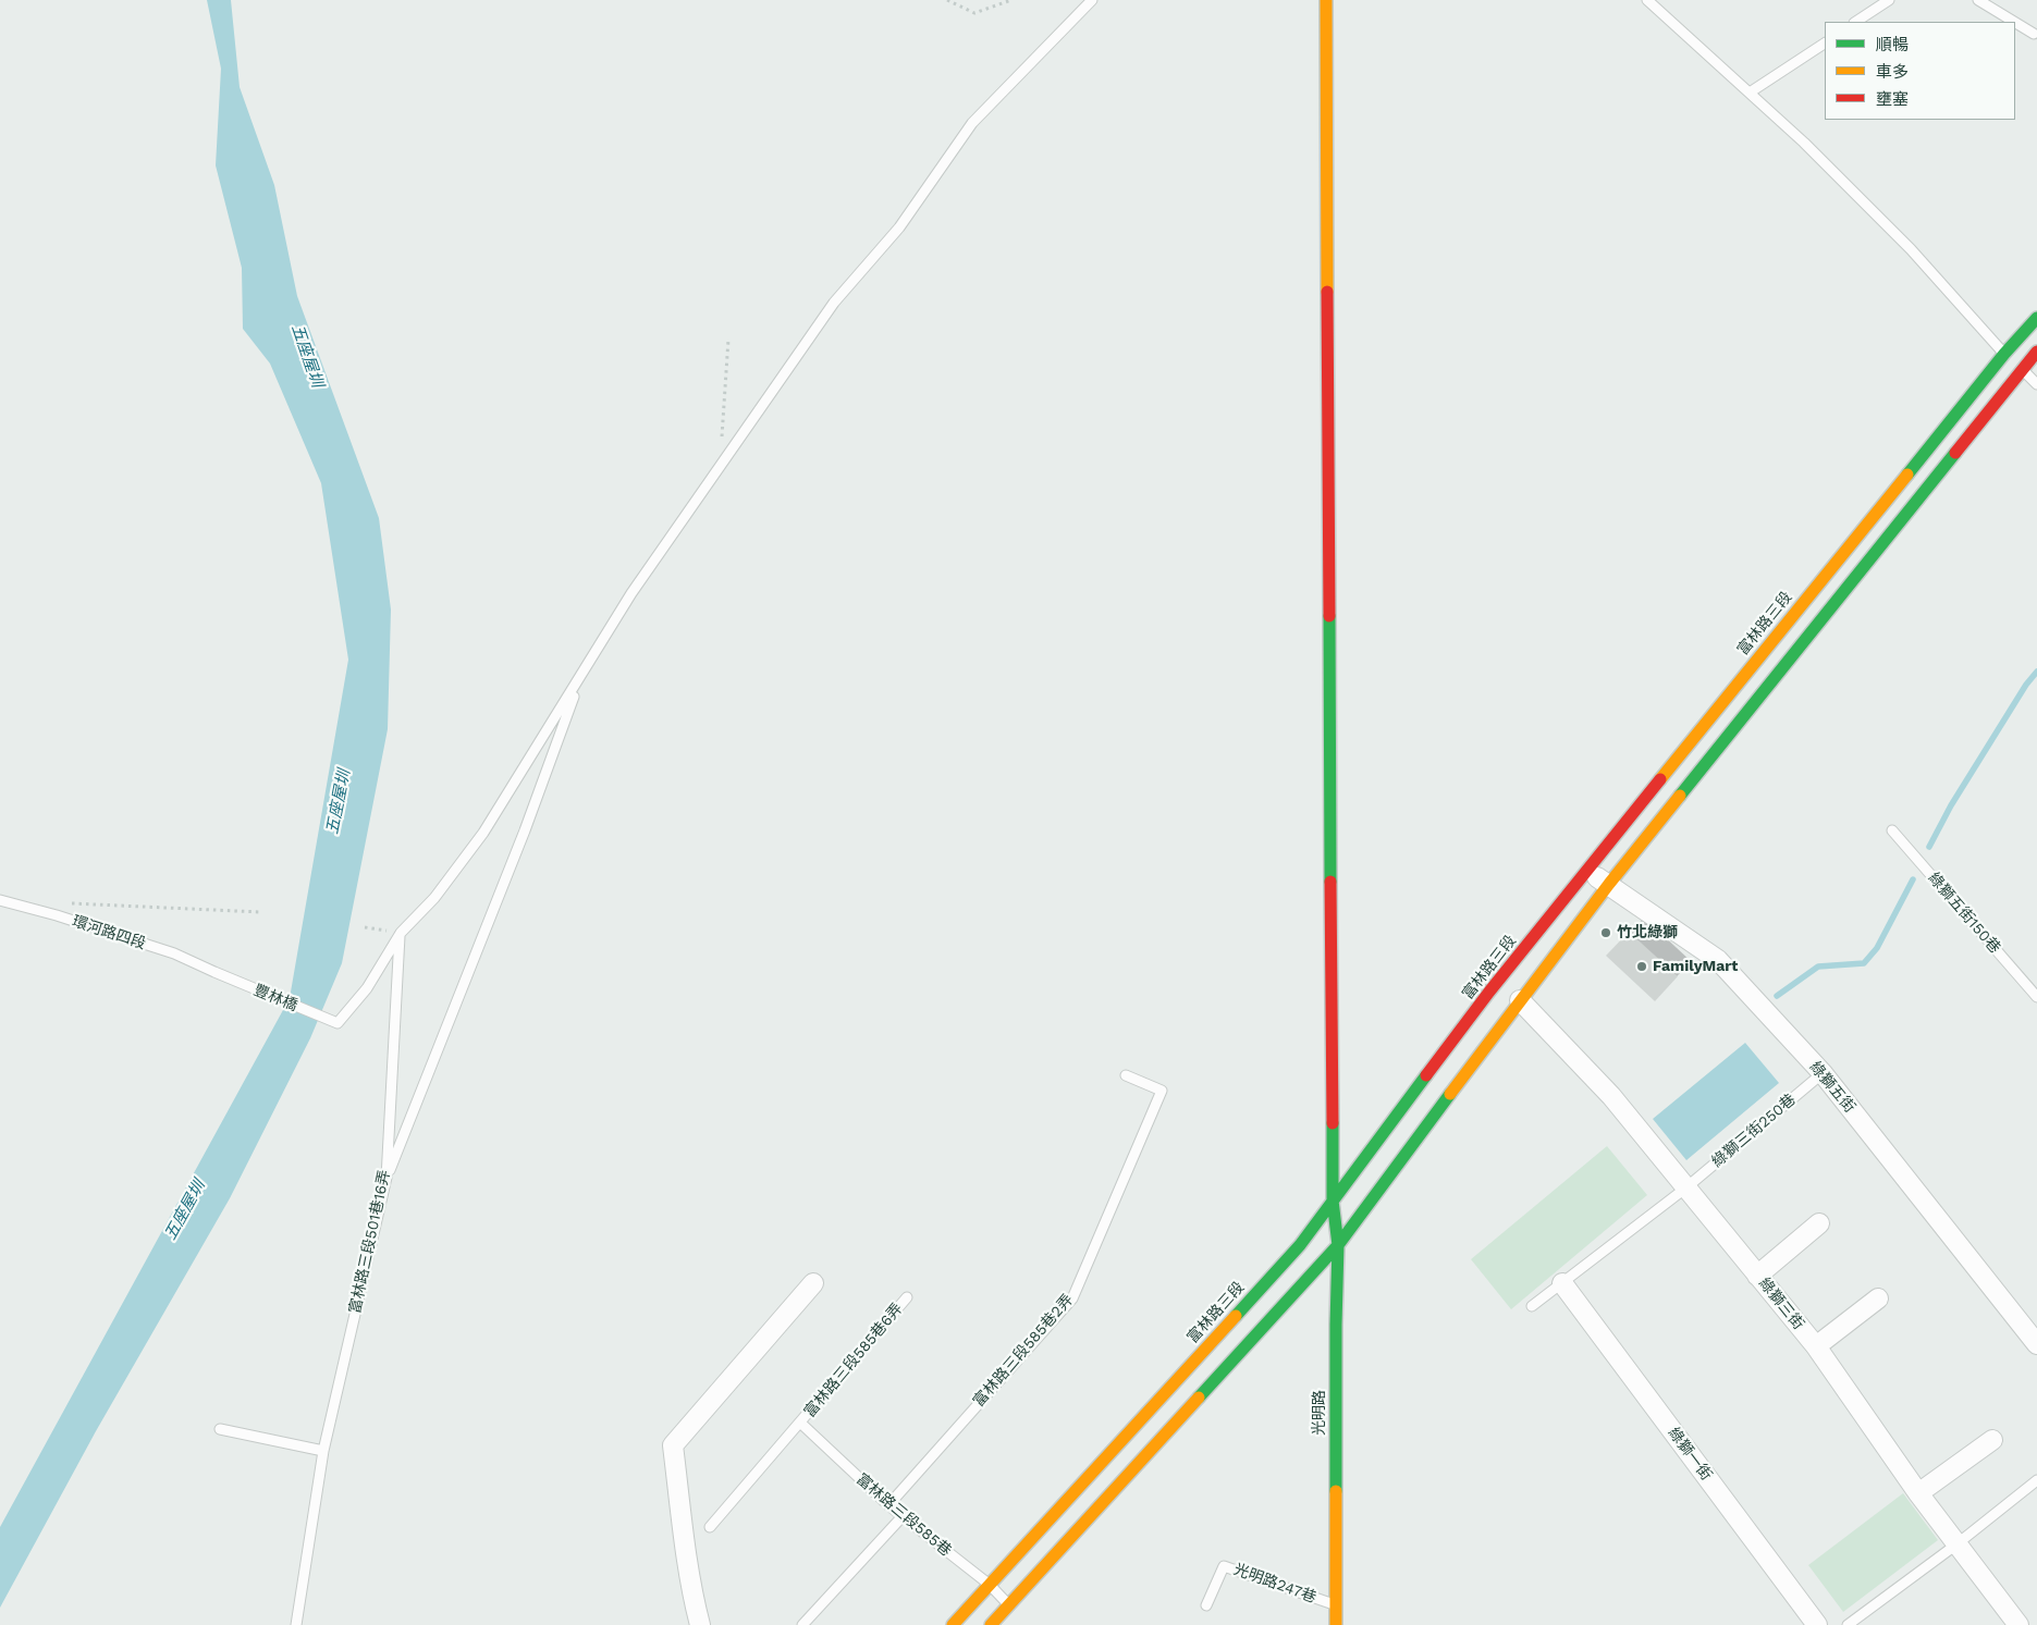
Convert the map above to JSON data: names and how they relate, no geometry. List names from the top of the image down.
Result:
{
  "streets": {
    "main road": ["富林路三段", "光明路"],
    "street": ["綠獅五街", "綠獅三街", "綠獅一街"],
    "lane": [
      "綠獅五街150巷",
      "環河路四段",
      "豐林橋",
      "綠獅三街250巷",
      "富林路三段501巷16弄",
      "富林路三段585巷2弄",
      "富林路三段585巷6弄",
      "富林路三段585巷",
      "光明路247巷"
    ]
  },
  "crossings": [
    ["富林路三段", "綠獅五街"],
    ["富林路三段", "綠獅三街"],
    ["富林路三段", "光明路"],
    ["富林路三段", "富林路三段585巷"],
    ["環河路四段", "豐林橋"],
    ["豐林橋", "富林路三段501巷16弄"],
    ["綠獅五街", "綠獅三街250巷"],
    ["綠獅三街250巷", "綠獅三街"],
    ["綠獅三街250巷", "綠獅一街"],
    ["富林路三段585巷2弄", "富林路三段585巷"],
    ["富林路三段585巷6弄", "富林路三段585巷"],
    ["光明路", "光明路247巷"]
  ],
  "water": ["五座屋圳"],
  "places": ["竹北綠獅", "FamilyMart"],
  "legend": ["順暢", "車多", "壅塞"]
}
